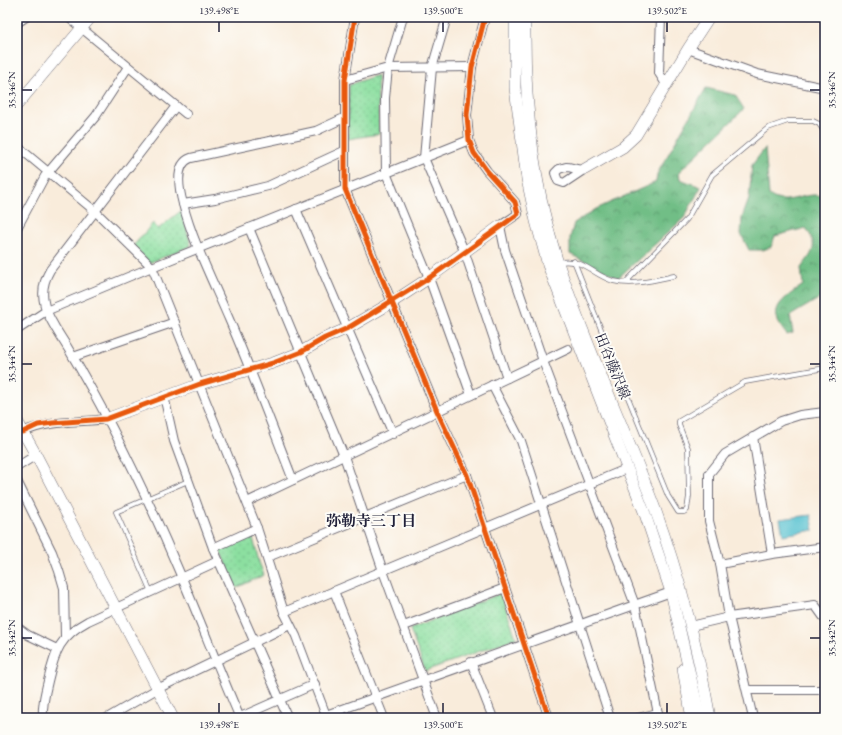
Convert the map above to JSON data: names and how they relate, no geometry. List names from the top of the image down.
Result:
{
  "streets": {
    "main road": ["田谷藤沢線"]
  },
  "districts": ["弥勒寺三丁目"],
  "coordinates": [
    "139.498°E",
    "139.500°E",
    "139.502°E",
    "35.346°N",
    "35.344°N",
    "35.342°N"
  ]
}
